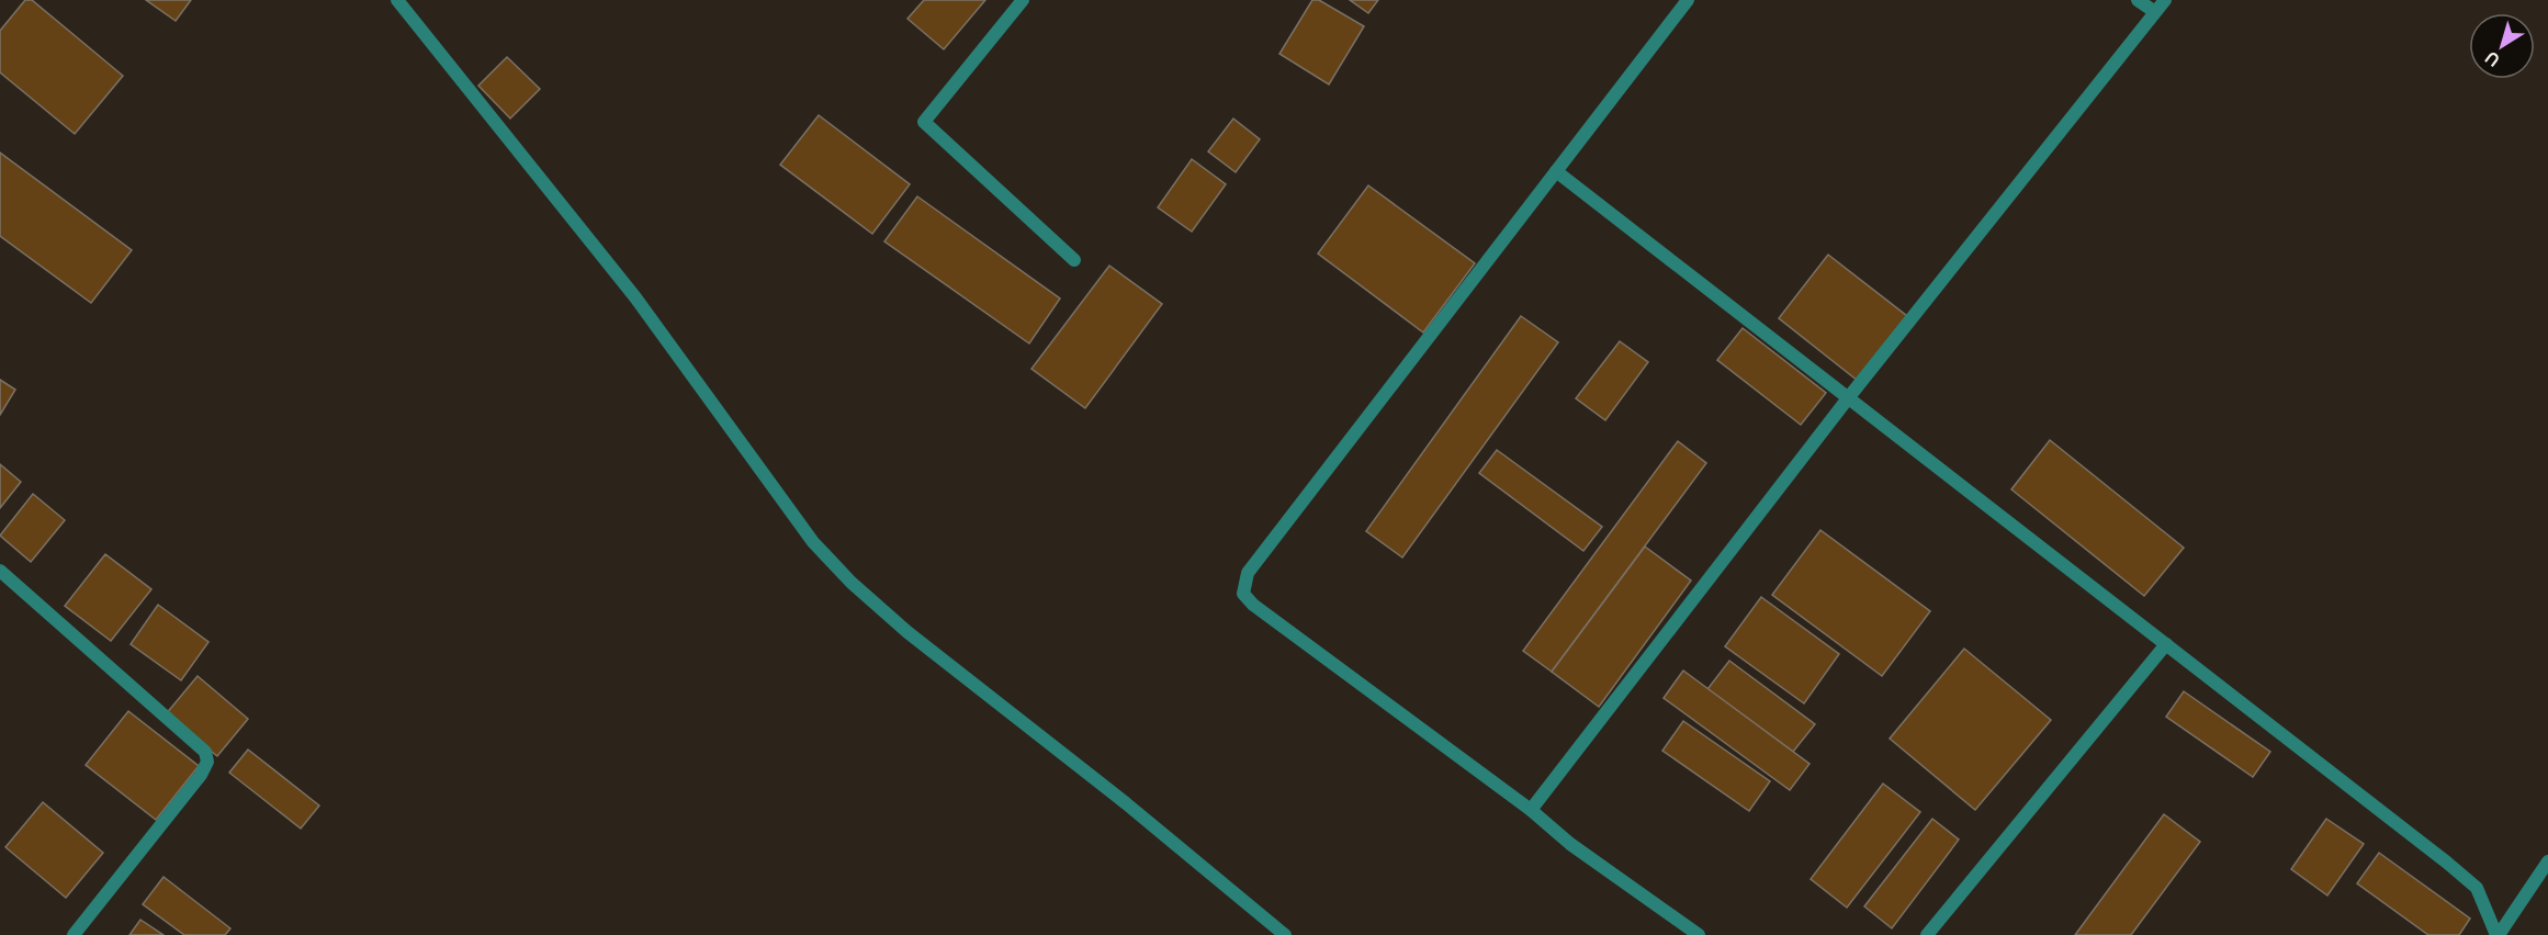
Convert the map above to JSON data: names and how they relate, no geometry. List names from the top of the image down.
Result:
{
  "north": "bottom left"
}
